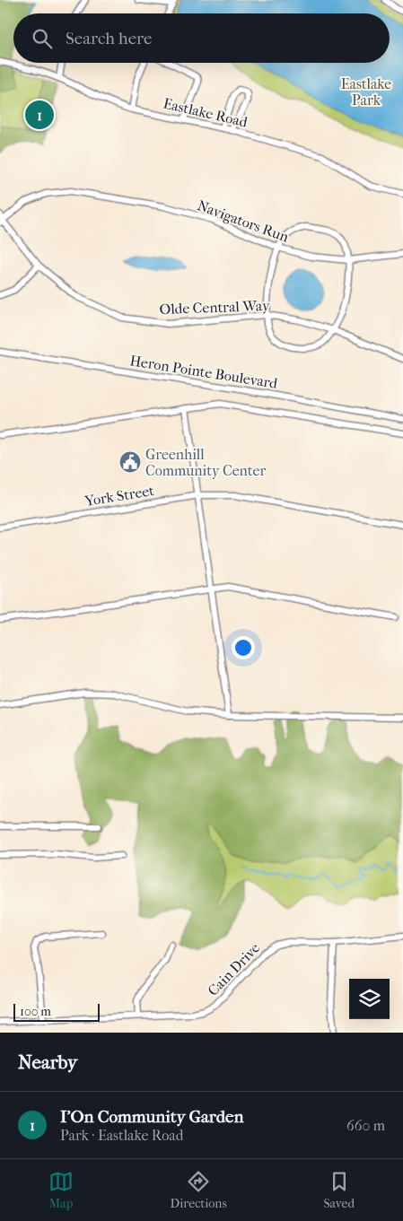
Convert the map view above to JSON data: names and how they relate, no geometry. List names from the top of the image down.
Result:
{
  "streets": {
    "street": [
      "Eastlake Road",
      "Navigators Run",
      "Olde Central Way",
      "Heron Pointe Boulevard",
      "York Street",
      "Cain Drive"
    ]
  },
  "crossings": [
    ["Navigators Run", "Olde Central Way"]
  ],
  "parks": ["Eastlake Park"],
  "places": {
    "public building": ["Greenhill Community Center"]
  },
  "scale_bar": "100 m",
  "page": {
    "search": "Search here",
    "pins": "1",
    "scale": "100 m",
    "heading": "Nearby",
    "list": [
      {
        "mark": "1",
        "name": "I'On Community Garden",
        "note": "Park · Eastlake Road",
        "value": "660 m"
      }
    ],
    "nav": ["Map", "Directions", "Saved"]
  }
}
